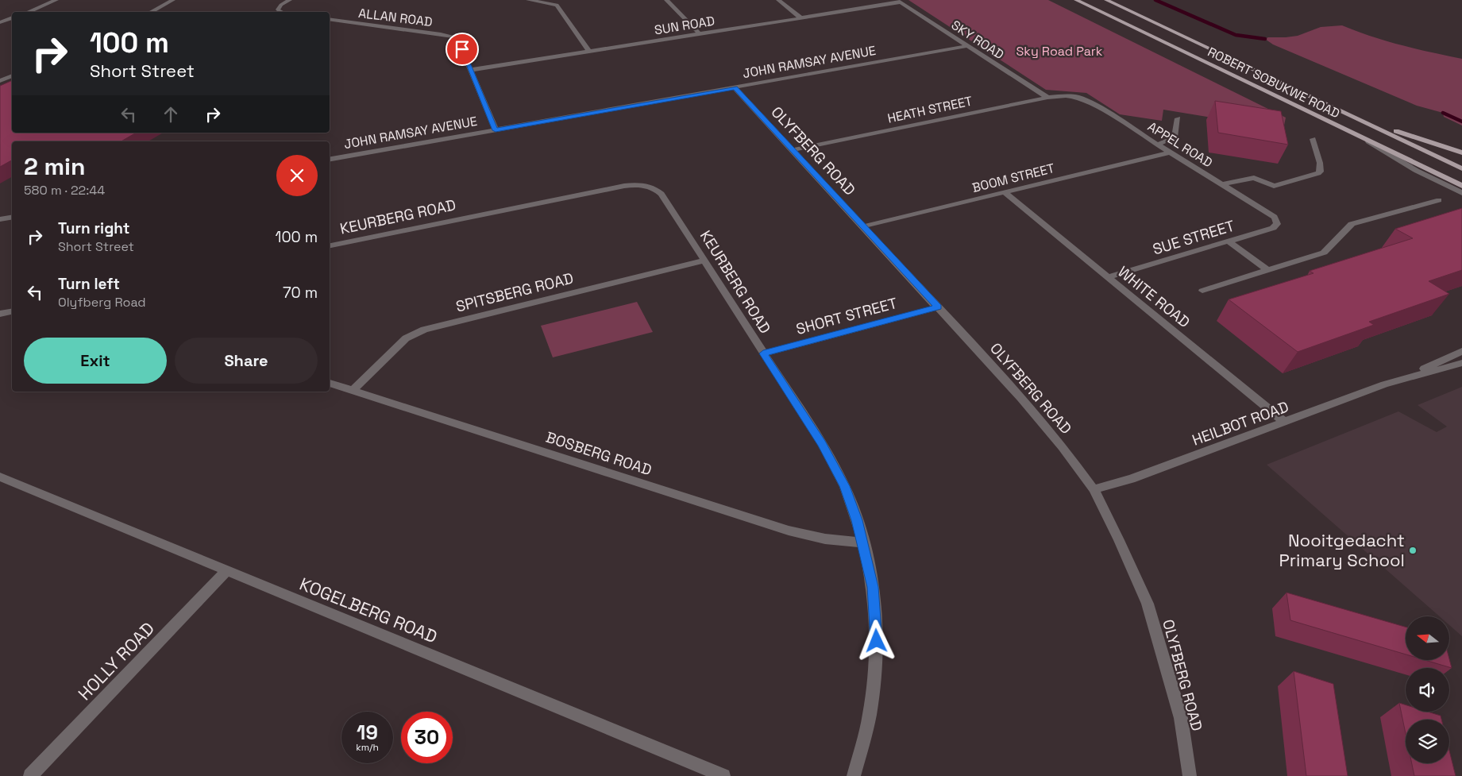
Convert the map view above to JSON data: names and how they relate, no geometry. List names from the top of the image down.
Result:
{
  "streets": {
    "main road": ["ROBERT SOBUKWE ROAD"],
    "street": [
      "ALLAN ROAD",
      "SUN ROAD",
      "SKY ROAD",
      "JOHN RAMSAY AVENUE",
      "HEATH STREET",
      "APPEL ROAD",
      "OLYFBERG ROAD",
      "BOOM STREET",
      "KEURBERG ROAD",
      "SUE STREET",
      "SPITSBERG ROAD",
      "WHITE ROAD",
      "SHORT STREET",
      "HEILBOT ROAD",
      "BOSBERG ROAD",
      "KOGELBERG ROAD",
      "HOLLY ROAD"
    ]
  },
  "crossings": [
    ["ALLAN ROAD", "SUN ROAD"],
    ["ALLAN ROAD", "JOHN RAMSAY AVENUE"],
    ["SUN ROAD", "SKY ROAD"],
    ["SKY ROAD", "JOHN RAMSAY AVENUE"],
    ["SKY ROAD", "HEATH STREET"],
    ["JOHN RAMSAY AVENUE", "OLYFBERG ROAD"],
    ["HEATH STREET", "APPEL ROAD"],
    ["HEATH STREET", "OLYFBERG ROAD"],
    ["APPEL ROAD", "BOOM STREET"],
    ["APPEL ROAD", "SUE STREET"],
    ["OLYFBERG ROAD", "BOOM STREET"],
    ["OLYFBERG ROAD", "SHORT STREET"],
    ["OLYFBERG ROAD", "HEILBOT ROAD"],
    ["BOOM STREET", "WHITE ROAD"],
    ["KEURBERG ROAD", "SPITSBERG ROAD"],
    ["KEURBERG ROAD", "SHORT STREET"],
    ["KEURBERG ROAD", "BOSBERG ROAD"],
    ["SUE STREET", "WHITE ROAD"],
    ["SPITSBERG ROAD", "BOSBERG ROAD"],
    ["WHITE ROAD", "HEILBOT ROAD"],
    ["KOGELBERG ROAD", "HOLLY ROAD"]
  ],
  "parks": ["Sky Road Park"],
  "places": ["Nooitgedacht Primary School"],
  "north": "left",
  "page": {
    "turn": ["100 m", "Short Street"],
    "heading": ["2 min", "580 m · 22:44"],
    "list": [
      {
        "name": "Turn right",
        "note": "Short Street",
        "value": "100 m"
      },
      {
        "name": "Turn left",
        "note": "Olyfberg Road",
        "value": "70 m"
      }
    ],
    "buttons": ["Exit", "Share"],
    "speed": "19 km/h",
    "limit": "30"
  }
}
